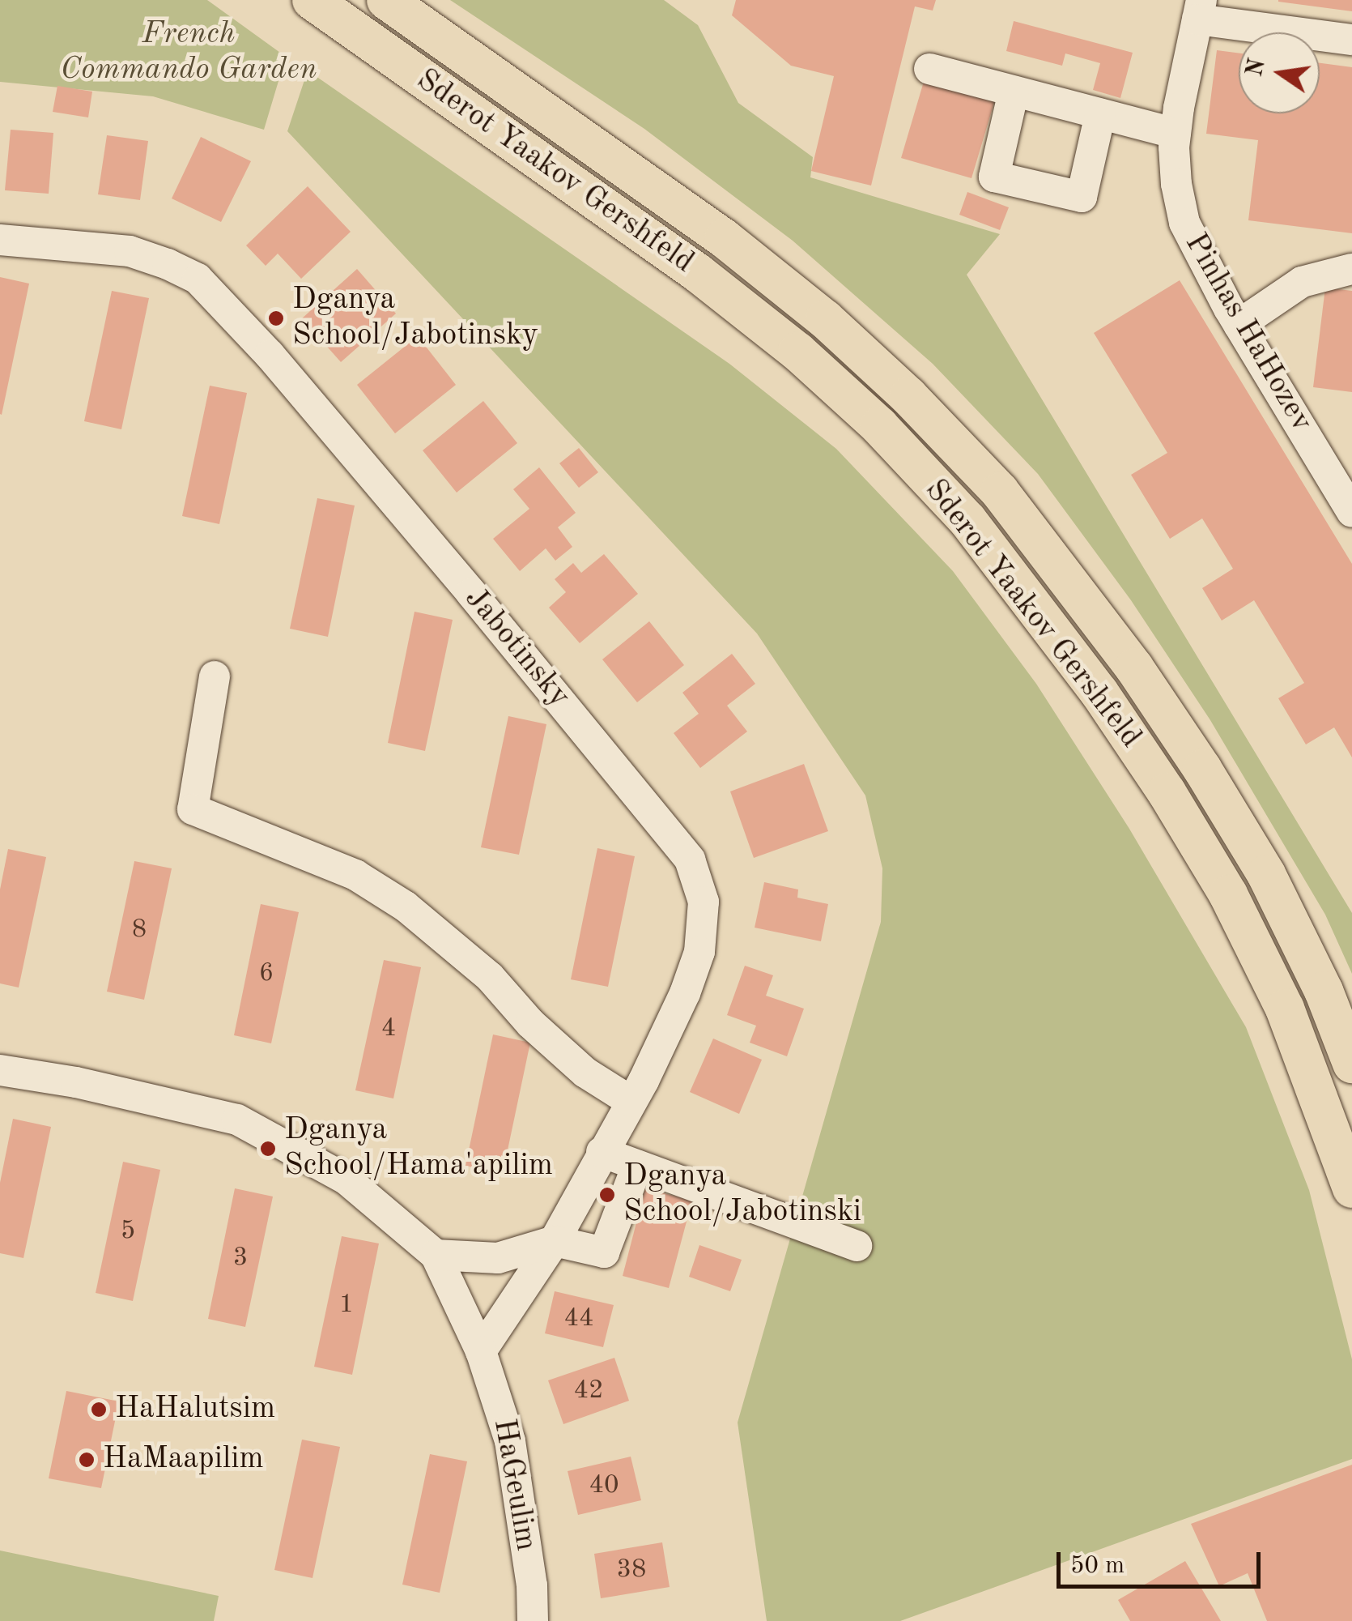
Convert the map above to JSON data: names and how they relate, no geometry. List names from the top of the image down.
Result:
{
  "streets": {
    "main road": ["Sderot Yaakov Gershfeld"],
    "street": ["Pinhas HaHozev", "Jabotinsky", "HaGeulim"]
  },
  "crossings": [
    ["Jabotinsky", "HaGeulim"]
  ],
  "parks": ["French Commando Garden"],
  "places": [
    "Dganya School/Jabotinsky",
    "Dganya School/Hama'apilim",
    "Dganya School/Jabotinski",
    "HaHalutsim",
    "HaMaapilim"
  ],
  "house_numbers": [
    "8",
    "6",
    "4",
    "5",
    "3",
    "1",
    "44",
    "42",
    "40",
    "38"
  ],
  "scale_bar": "50 m",
  "north": "left"
}
